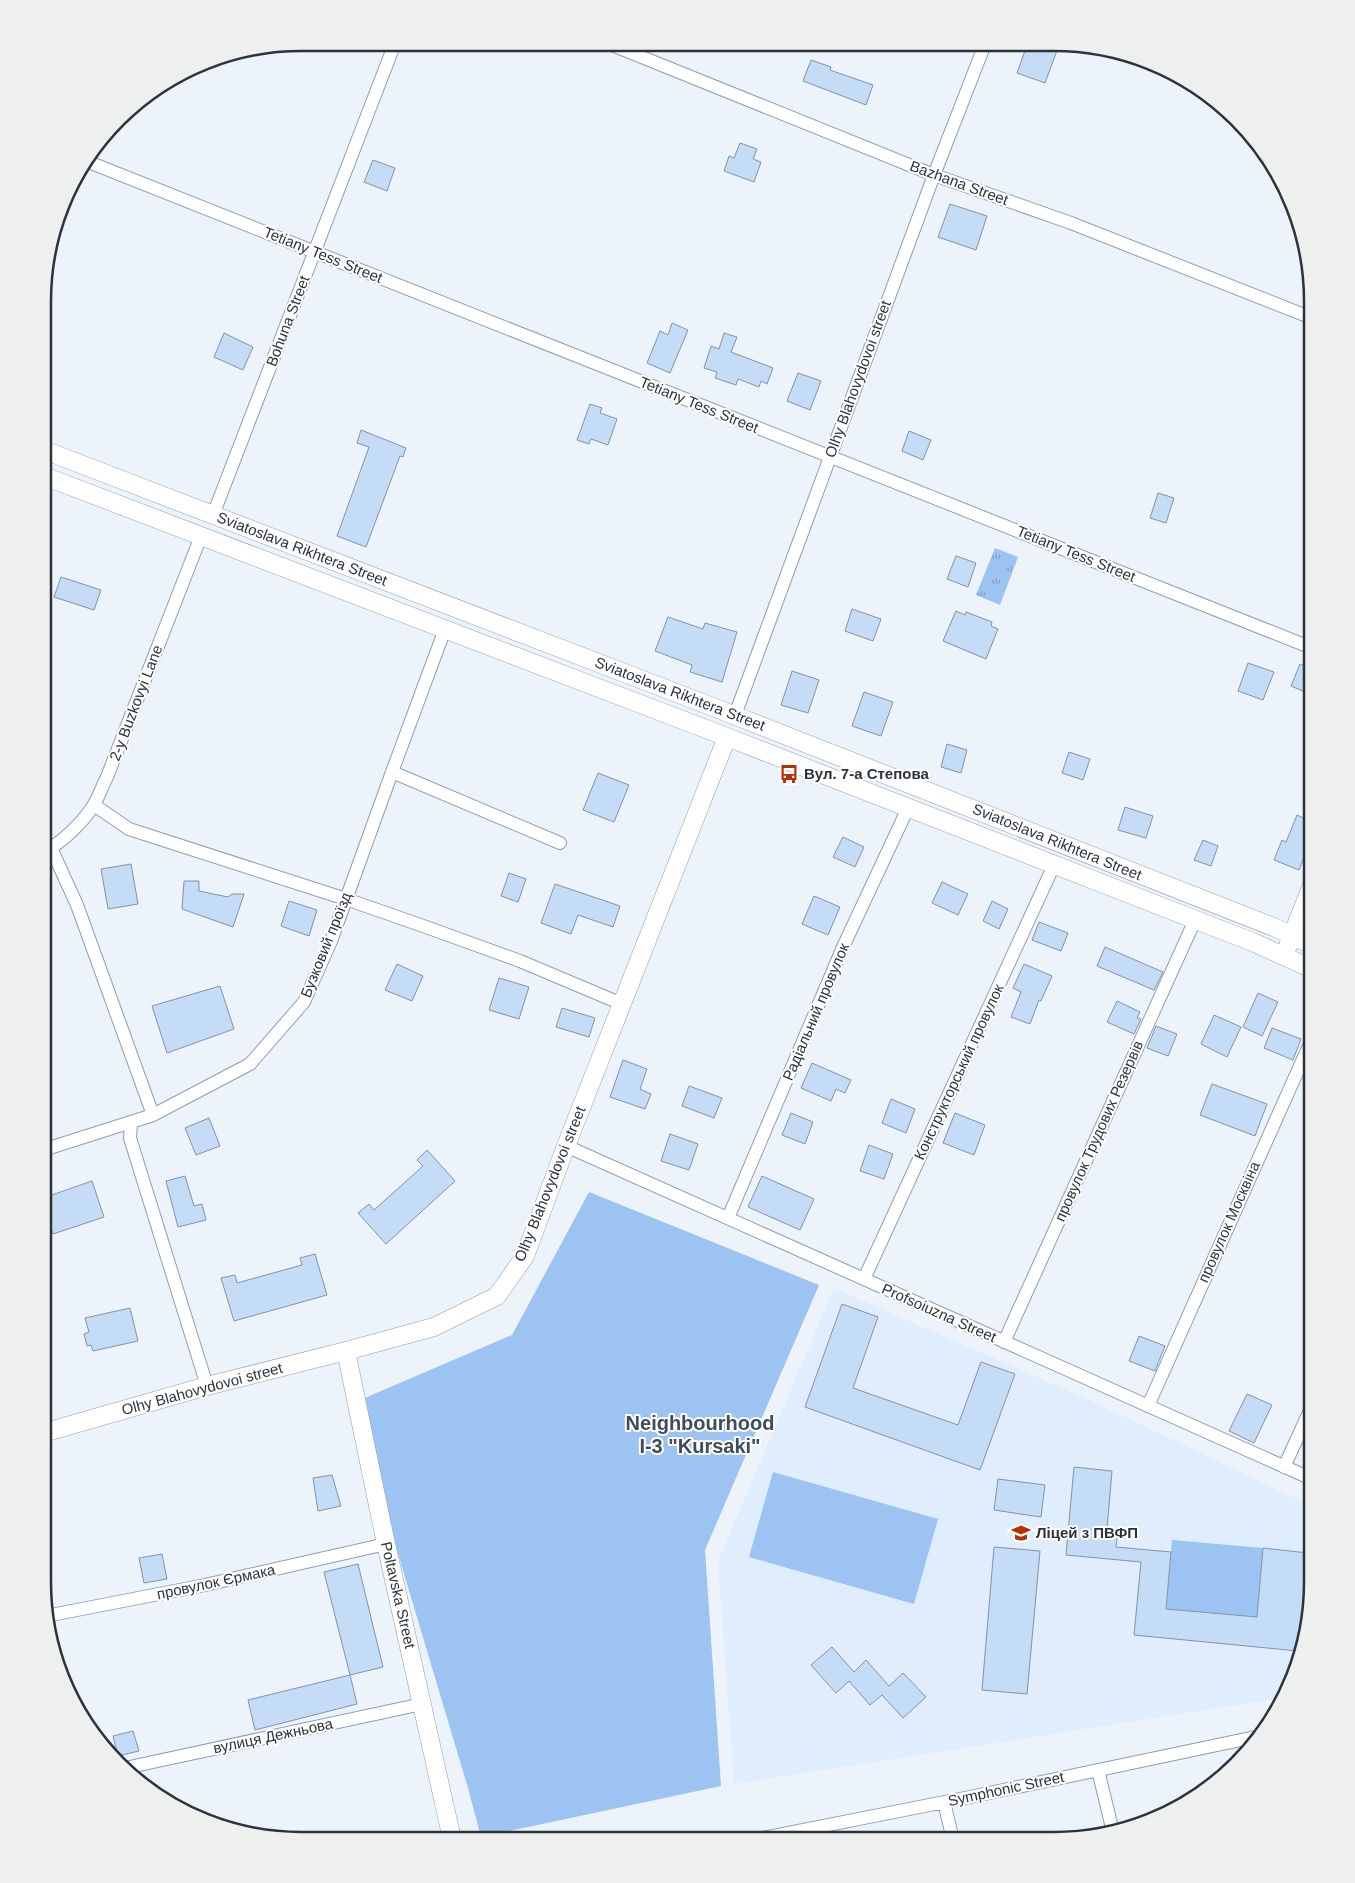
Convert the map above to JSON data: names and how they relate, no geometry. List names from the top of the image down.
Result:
{
  "streets": {
    "main road": ["Olhy Blahovydovoi street", "Sviatoslava Rikhtera Street", "Poltavska Street"],
    "street": [
      "Bazhana Street",
      "Tetiany Tess Street",
      "Bohuna Street",
      "2-y Buzkovyi Lane",
      "Бузковий проїзд",
      "Радіальний провулок",
      "Конструкторський провулок",
      "провулок Трудових Резервів",
      "провулок Москвіна",
      "Profsoiuzna Street",
      "провулок Єрмака",
      "вулиця Дежньова",
      "Symphonic Street"
    ]
  },
  "crossings": [
    ["Bazhana Street", "Olhy Blahovydovoi street"],
    ["Tetiany Tess Street", "Bohuna Street"],
    ["Tetiany Tess Street", "Olhy Blahovydovoi street"],
    ["Bohuna Street", "Sviatoslava Rikhtera Street"],
    ["Olhy Blahovydovoi street", "Sviatoslava Rikhtera Street"],
    ["Olhy Blahovydovoi street", "Profsoiuzna Street"],
    ["Olhy Blahovydovoi street", "Poltavska Street"],
    ["Sviatoslava Rikhtera Street", "2-y Buzkovyi Lane"],
    ["Sviatoslava Rikhtera Street", "Бузковий проїзд"],
    ["Sviatoslava Rikhtera Street", "Радіальний провулок"],
    ["Sviatoslava Rikhtera Street", "Конструкторський провулок"],
    ["Sviatoslava Rikhtera Street", "провулок Трудових Резервів"],
    ["Радіальний провулок", "Profsoiuzna Street"],
    ["Конструкторський провулок", "Profsoiuzna Street"],
    ["провулок Трудових Резервів", "Profsoiuzna Street"],
    ["провулок Москвіна", "Profsoiuzna Street"],
    ["провулок Єрмака", "Poltavska Street"],
    ["Poltavska Street", "вулиця Дежньова"]
  ],
  "districts": ["Neighbourhood I-3 \"Kursaki\""],
  "places": {
    "bus stop": ["Вул. 7-а Степова"],
    "school or university": ["Ліцей з ПВФП"]
  }
}
